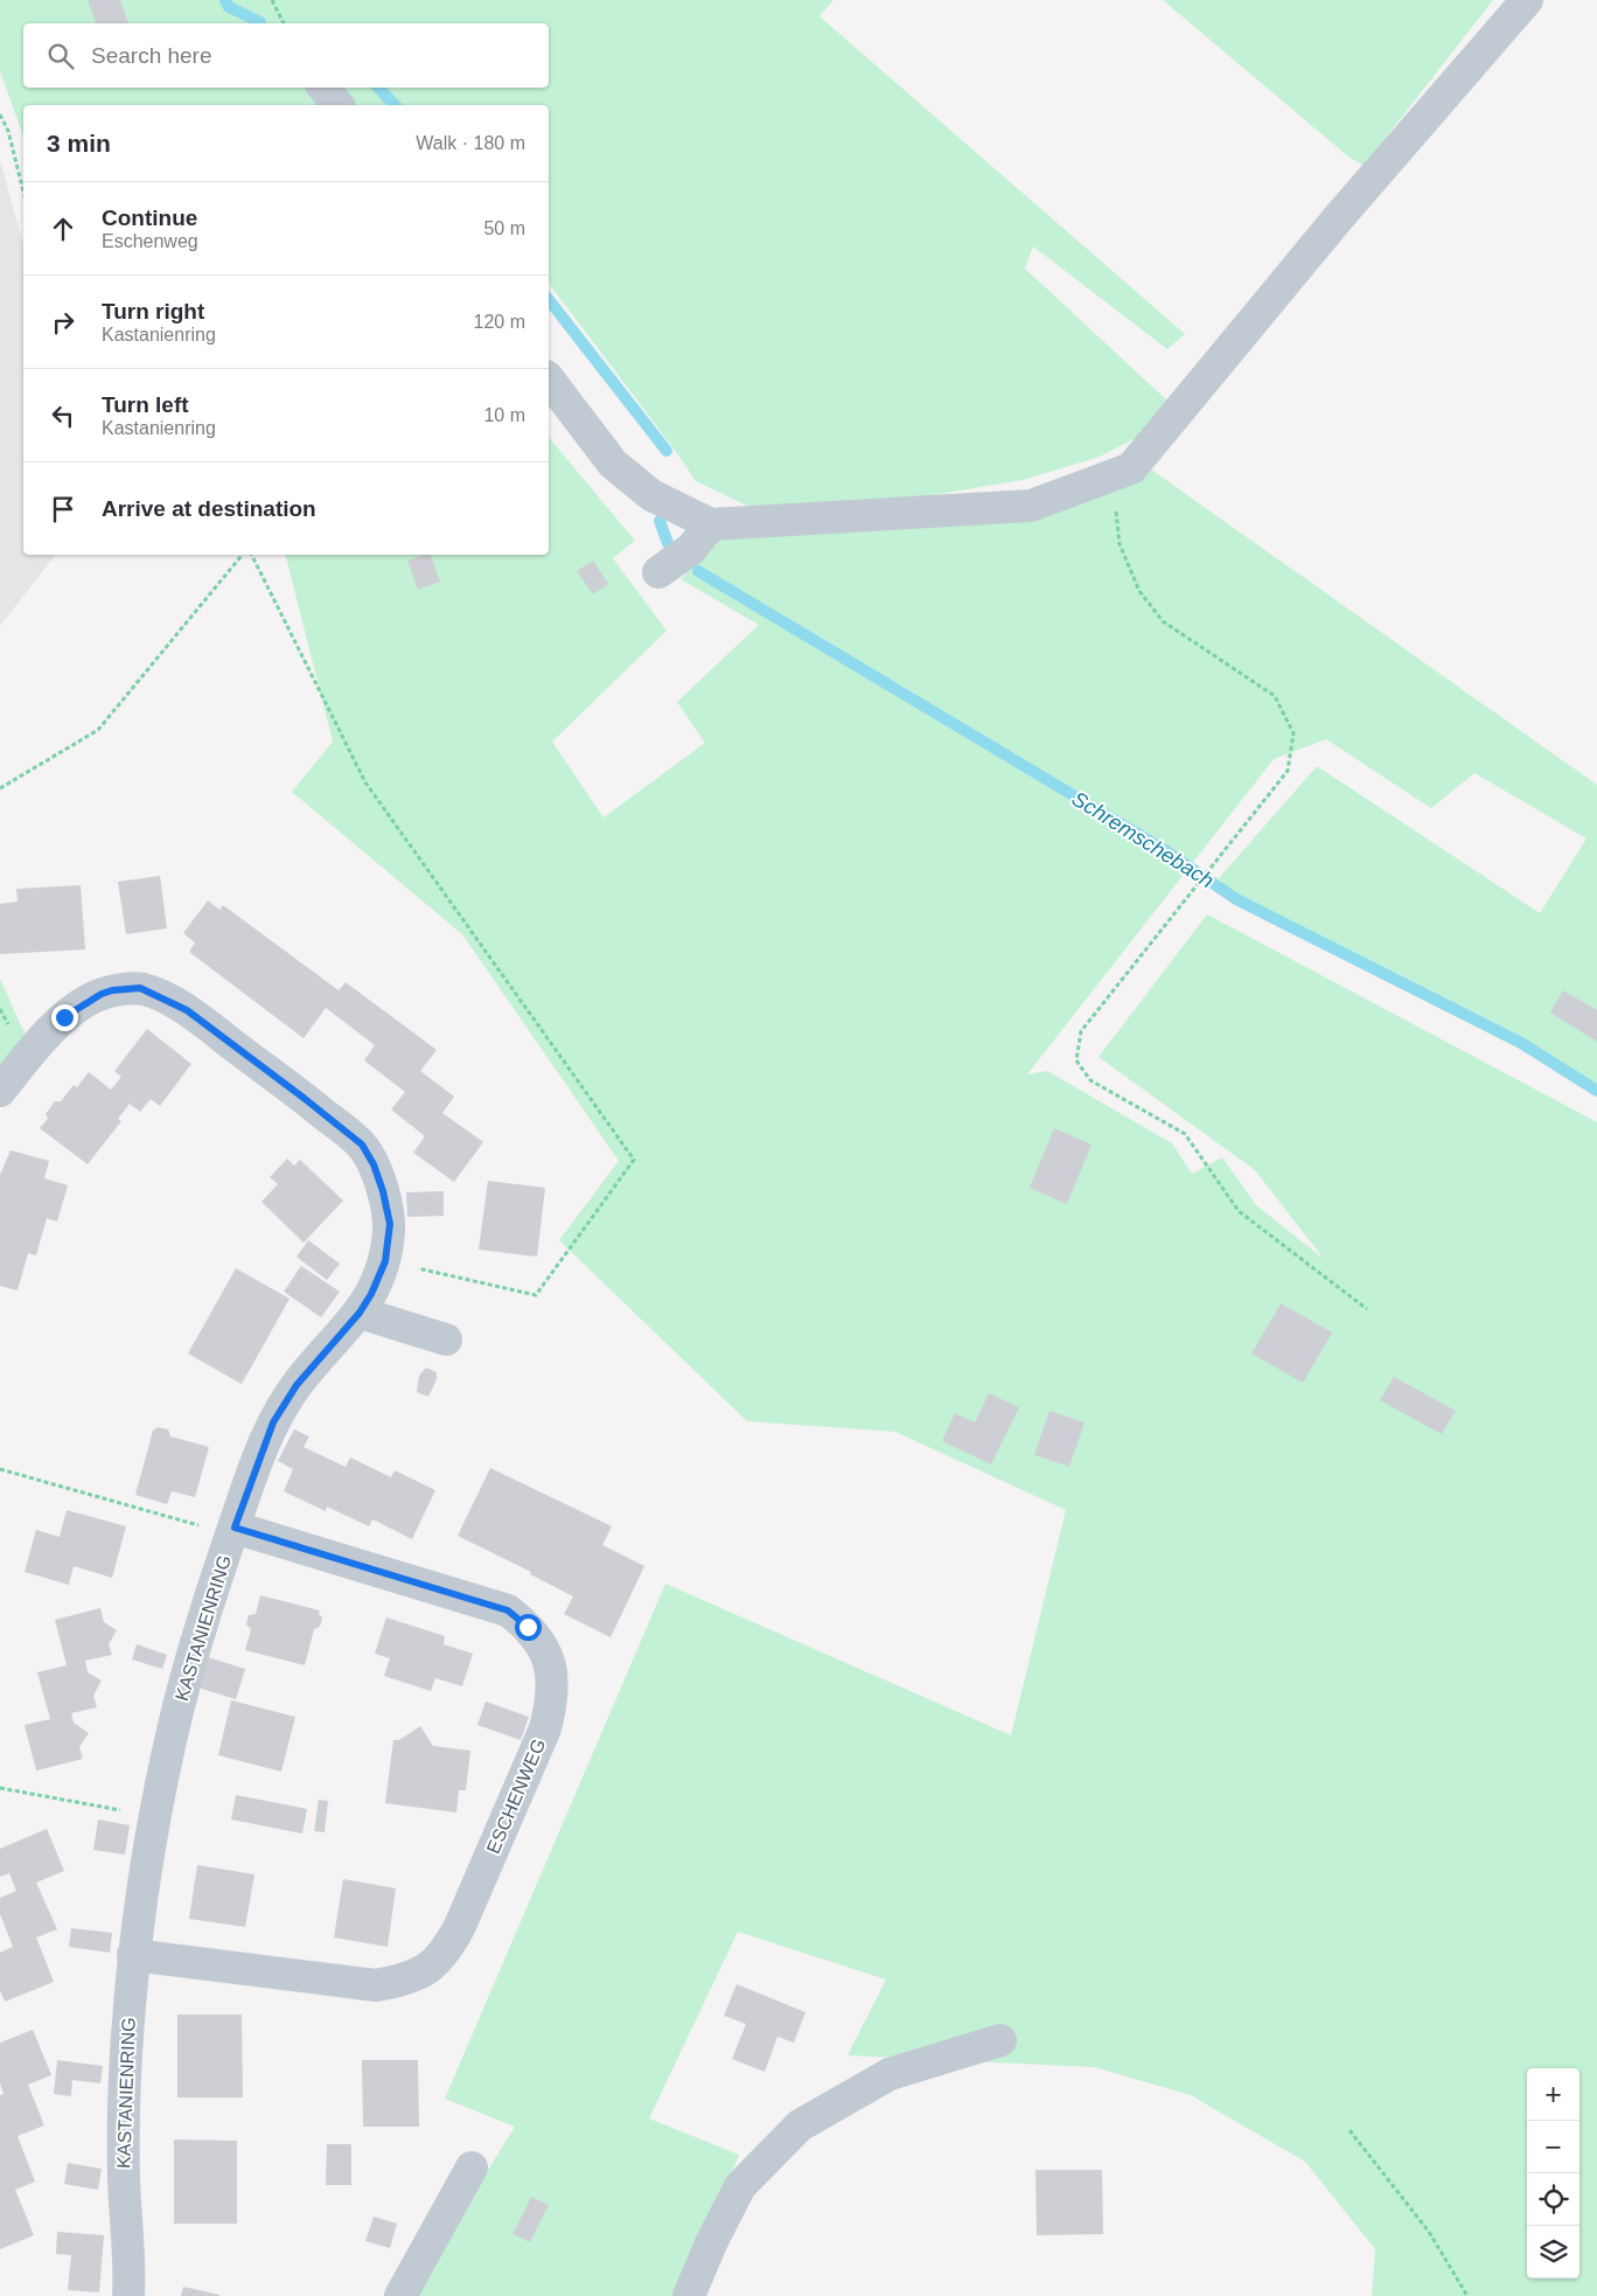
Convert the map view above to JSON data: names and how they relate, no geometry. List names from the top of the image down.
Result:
{
  "streets": {
    "street": ["KASTANIENRING", "ESCHENWEG"]
  },
  "crossings": [
    ["KASTANIENRING", "ESCHENWEG"]
  ],
  "water": ["Schremschebach"],
  "page": {
    "search": "Search here",
    "heading": ["3 min", "Walk · 180 m"],
    "list": [
      ["Continue", "Eschenweg", "50 m"],
      ["Turn right", "Kastanienring", "120 m"],
      ["Turn left", "Kastanienring", "10 m"],
      "Arrive at destination"
    ],
    "map_buttons": ["+", "−"]
  }
}
